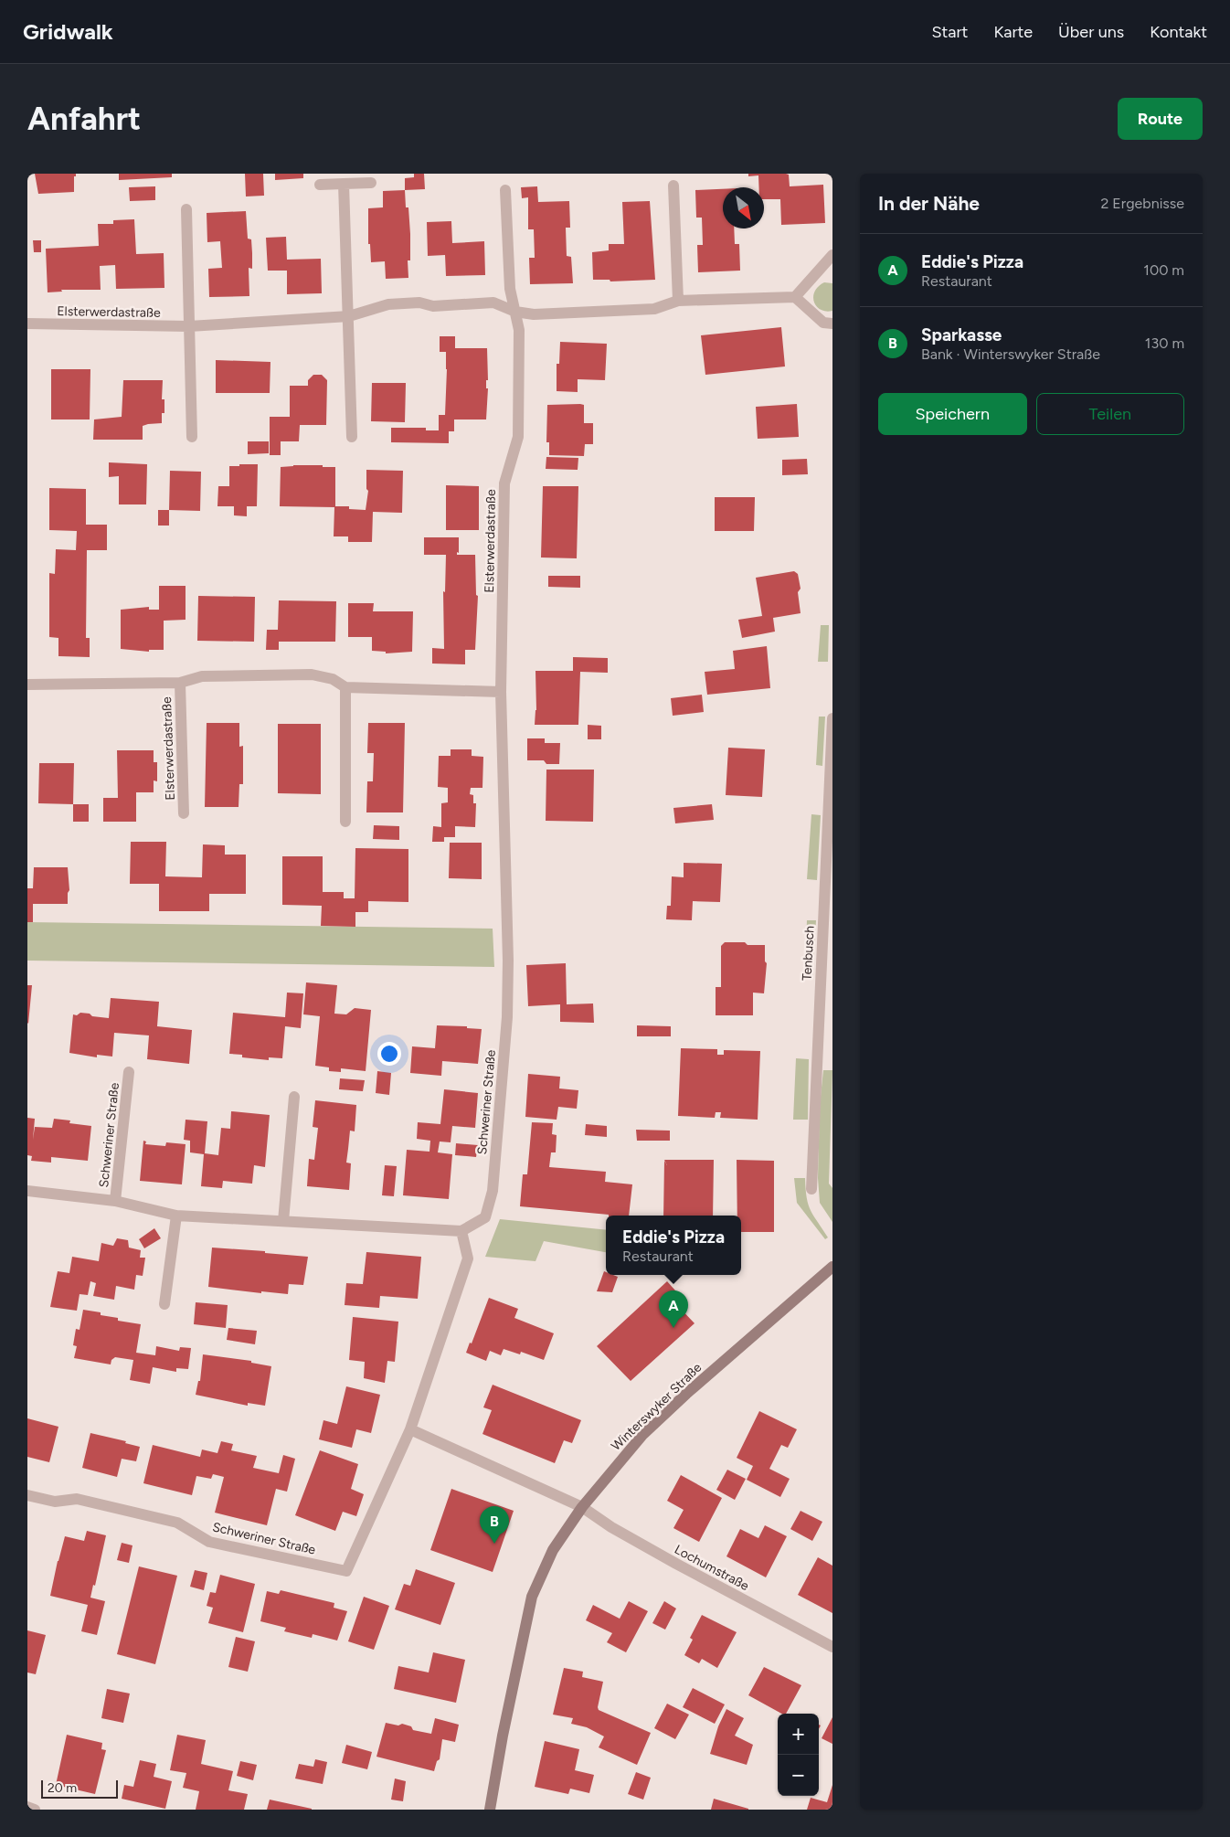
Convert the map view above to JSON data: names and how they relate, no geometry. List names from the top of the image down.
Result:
{
  "streets": {
    "street": [
      "Elsterwerdastraße",
      "Tenbusch",
      "Schweriner Straße",
      "Winterswyker Straße",
      "Lochumstraße"
    ]
  },
  "crossings": [
    ["Elsterwerdastraße", "Schweriner Straße"],
    ["Winterswyker Straße", "Lochumstraße"]
  ],
  "scale_bar": "20 m",
  "north": "bottom right",
  "page": {
    "header": "Gridwalk",
    "nav": [
      "Start",
      "Karte",
      "Über uns",
      "Kontakt"
    ],
    "buttons": [
      "Route",
      ["Speichern", "Teilen"]
    ],
    "title": "Anfahrt",
    "heading": ["In der Nähe", "2 Ergebnisse"],
    "list": [
      {
        "mark": "A",
        "name": "Eddie's Pizza",
        "note": "Restaurant",
        "value": "100 m"
      },
      {
        "mark": "B",
        "name": "Sparkasse",
        "note": "Bank · Winterswyker Straße",
        "value": "130 m"
      }
    ],
    "popup": ["Eddie's Pizza", "Restaurant"],
    "pins": ["A", "B"],
    "map_buttons": ["+", "−"],
    "scale": "20 m"
  }
}
